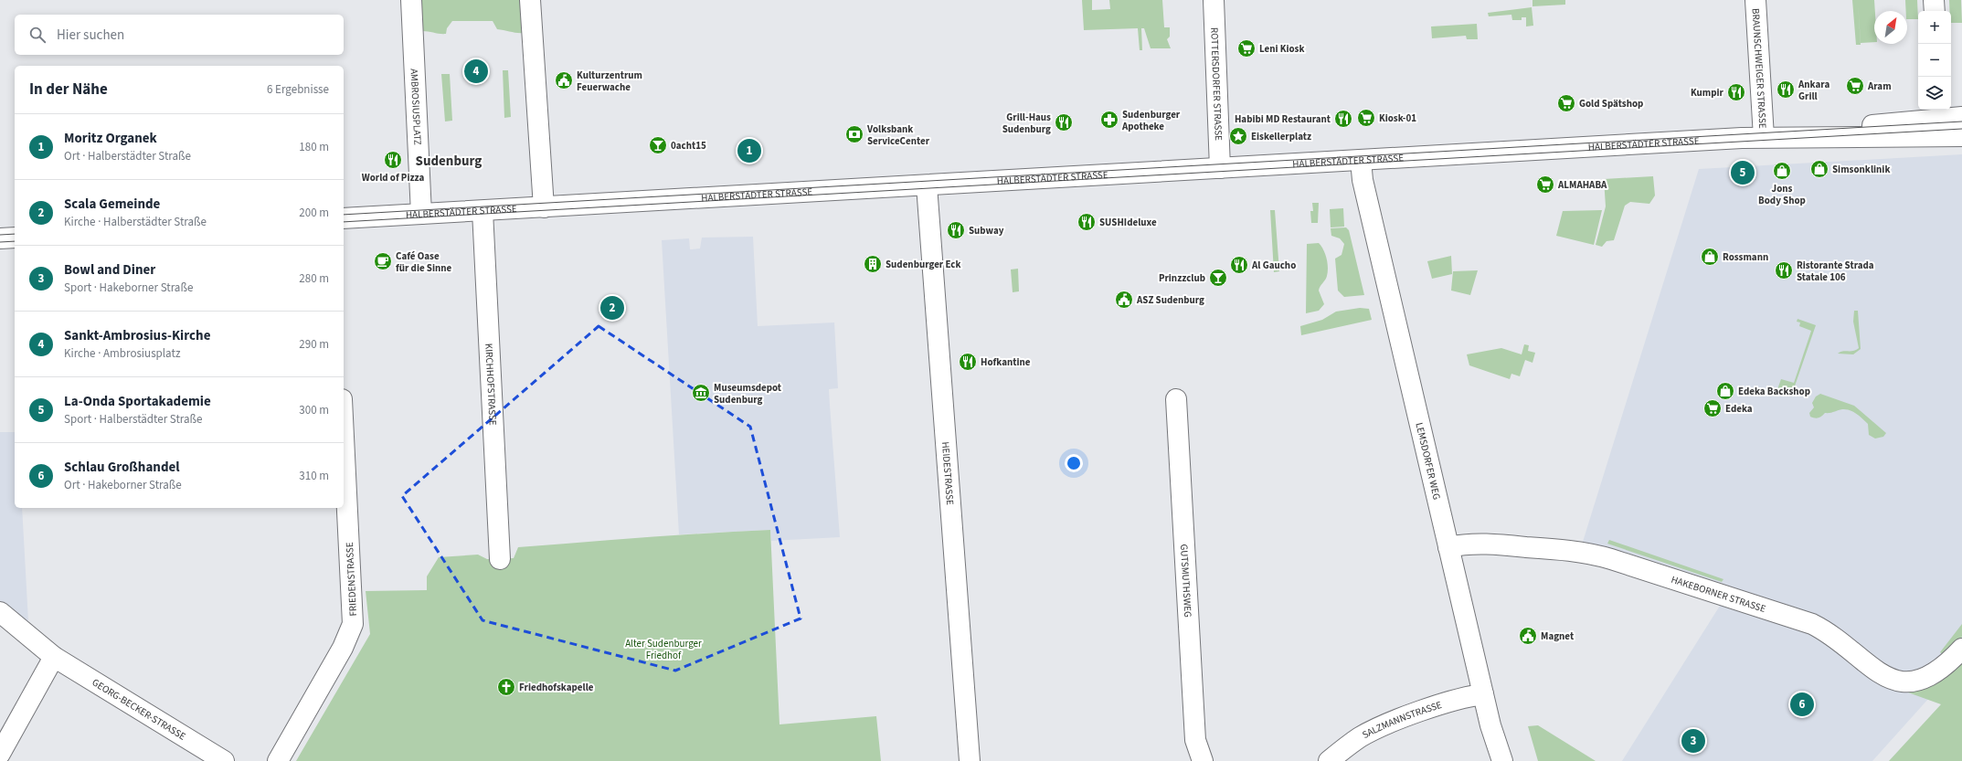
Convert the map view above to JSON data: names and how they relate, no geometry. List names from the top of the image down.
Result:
{
  "streets": {
    "street": [
      "BRAUNSCHWEIGER STRASSE",
      "ROTTERSDORFER STRASSE",
      "AMBROSIUSPLATZ",
      "HALBERSTÄDTER STRASSE",
      "KIRCHHOFSTRASSE",
      "LEMSDORFER WEG",
      "HEIDESTRASSE",
      "FRIEDENSTRASSE",
      "GUTSMUTHSWEG",
      "HAKEBORNER STRASSE",
      "GEORG-BECKER-STRASSE",
      "SALZMANNSTRASSE"
    ]
  },
  "crossings": [
    ["BRAUNSCHWEIGER STRASSE", "HALBERSTÄDTER STRASSE"],
    ["ROTTERSDORFER STRASSE", "HALBERSTÄDTER STRASSE"],
    ["AMBROSIUSPLATZ", "HALBERSTÄDTER STRASSE"],
    ["HALBERSTÄDTER STRASSE", "KIRCHHOFSTRASSE"],
    ["HALBERSTÄDTER STRASSE", "LEMSDORFER WEG"],
    ["HALBERSTÄDTER STRASSE", "HEIDESTRASSE"],
    ["LEMSDORFER WEG", "HAKEBORNER STRASSE"],
    ["LEMSDORFER WEG", "SALZMANNSTRASSE"]
  ],
  "districts": ["Sudenburg"],
  "parks": ["Alter Sudenburger Friedhof"],
  "places": {
    "supermarket": [
      "Leni Kiosk",
      "Aram",
      "Gold Spätshop",
      "Kiosk-01",
      "ALMAHABA",
      "Edeka"
    ],
    "public building": ["Kulturzentrum Feuerwache", "ASZ Sudenburg", "Magnet"],
    "restaurant": [
      "Ankara Grill",
      "Kumpir",
      "Habibi MD Restaurant",
      "Grill-Haus Sudenburg",
      "World of Pizza",
      "SUSHIdeluxe",
      "Subway",
      "Al Gaucho",
      "Ristorante Strada Statale 106",
      "Hofkantine"
    ],
    "pharmacy": ["Sudenburger Apotheke"],
    "bank": ["Volksbank ServiceCenter"],
    "place": ["Eiskellerplatz"],
    "bar": ["0acht15", "Prinzzclub"],
    "shop": [
      "Simsonklinik",
      "Jons Body Shop",
      "Rossmann",
      "Edeka Backshop"
    ],
    "cafe": ["Café Oase für die Sinne"],
    "building": ["Sudenburger Eck"],
    "museum": ["Museumsdepot Sudenburg"],
    "church": ["Friedhofskapelle"]
  },
  "north": "top right",
  "page": {
    "map_buttons": ["+", "−"],
    "search": "Hier suchen",
    "pins": [
      "4",
      "1",
      "5",
      "2",
      "6",
      "3"
    ],
    "heading": ["In der Nähe", "6 Ergebnisse"],
    "list": [
      {
        "mark": "1",
        "name": "Moritz Organek",
        "note": "Ort · Halberstädter Straße",
        "value": "180 m"
      },
      {
        "mark": "2",
        "name": "Scala Gemeinde",
        "note": "Kirche · Halberstädter Straße",
        "value": "200 m"
      },
      {
        "mark": "3",
        "name": "Bowl and Diner",
        "note": "Sport · Hakeborner Straße",
        "value": "280 m"
      },
      {
        "mark": "4",
        "name": "Sankt-Ambrosius-Kirche",
        "note": "Kirche · Ambrosiusplatz",
        "value": "290 m"
      },
      {
        "mark": "5",
        "name": "La-Onda Sportakademie",
        "note": "Sport · Halberstädter Straße",
        "value": "300 m"
      },
      {
        "mark": "6",
        "name": "Schlau Großhandel",
        "note": "Ort · Hakeborner Straße",
        "value": "310 m"
      }
    ]
  }
}
